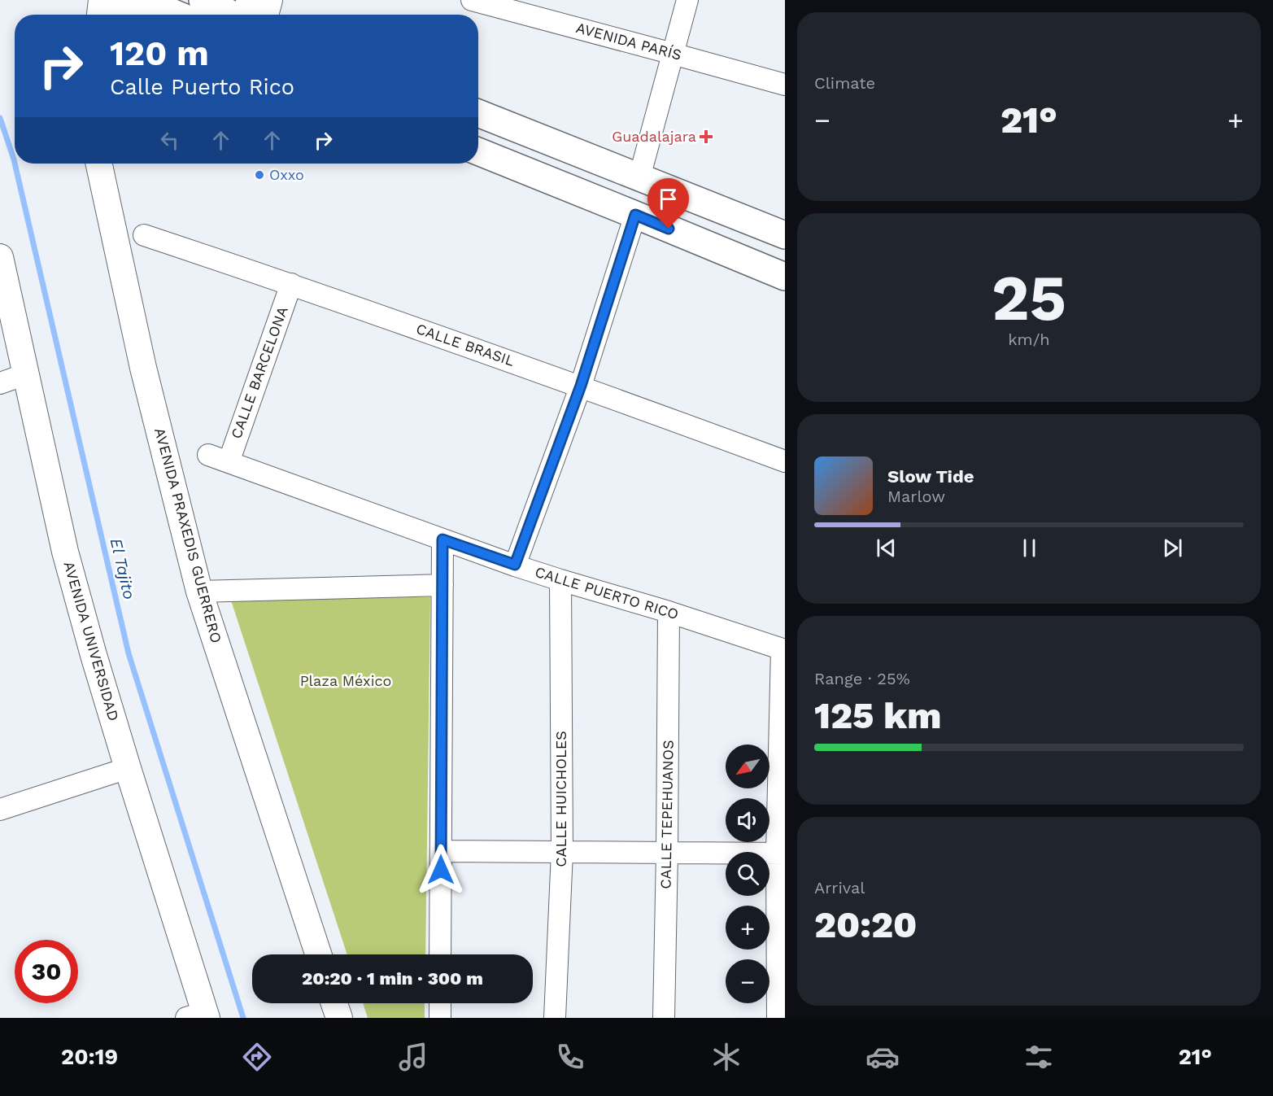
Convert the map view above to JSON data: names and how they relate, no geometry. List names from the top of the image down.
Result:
{
  "streets": {
    "street": [
      "AVENIDA PARÍS",
      "CALLE BRASIL",
      "CALLE BARCELONA",
      "AVENIDA PRAXEDIS GUERRERO",
      "CALLE PUERTO RICO",
      "AVENIDA UNIVERSIDAD",
      "CALLE HUICHOLES",
      "CALLE TEPEHUANOS"
    ]
  },
  "crossings": [
    ["CALLE BRASIL", "CALLE BARCELONA"],
    ["CALLE BARCELONA", "CALLE PUERTO RICO"],
    ["CALLE PUERTO RICO", "CALLE HUICHOLES"],
    ["CALLE PUERTO RICO", "CALLE TEPEHUANOS"]
  ],
  "water": ["El Tajito"],
  "parks": ["Plaza México"],
  "places": {
    "health": ["Guadalajara"],
    "other": ["Oxxo"]
  },
  "north": "bottom left",
  "page": {
    "tile": [
      "Climate",
      ["25", "km/h"],
      ["Range · 25%", "125 km"],
      ["Arrival", "20:20"]
    ],
    "turn": ["120 m", "Calle Puerto Rico"],
    "heat": ["−", "21°", "+"],
    "song": ["Slow Tide", "Marlow"],
    "map_buttons": ["+", "−"],
    "limit": "30",
    "trip": "20:20 · 1 min · 300 m",
    "tabs": ["20:19", "21°"]
  }
}
